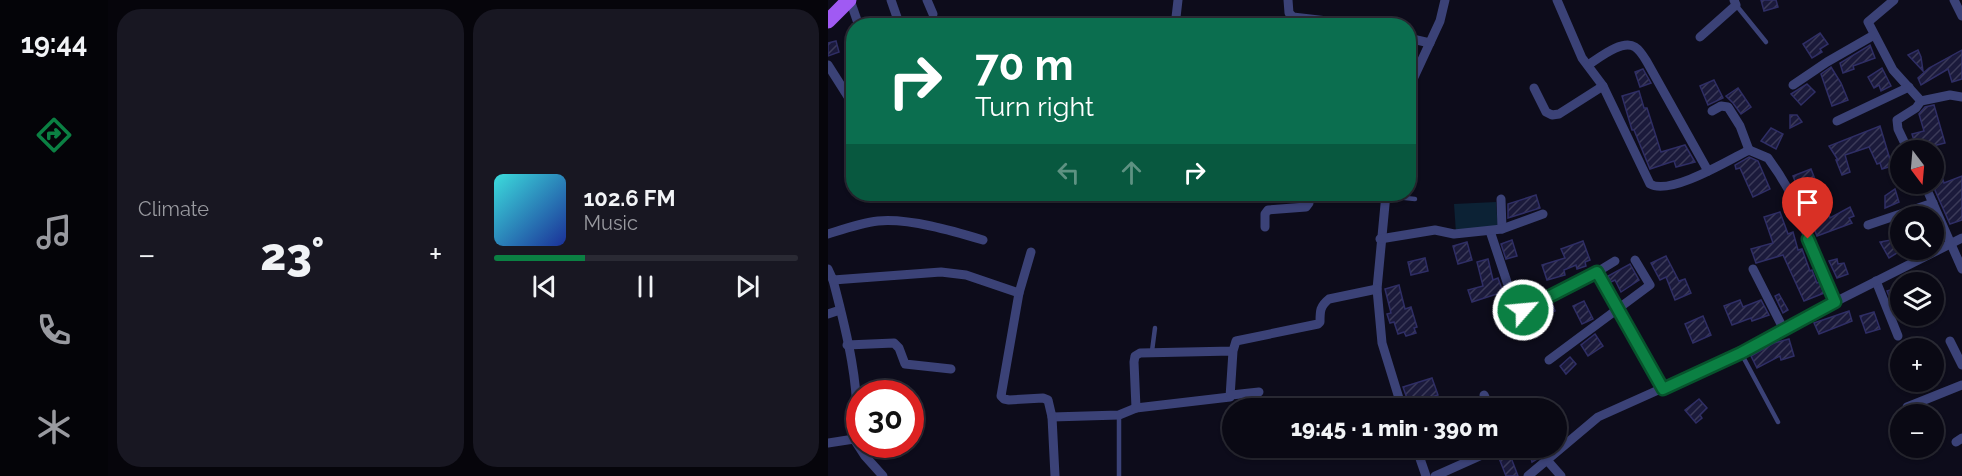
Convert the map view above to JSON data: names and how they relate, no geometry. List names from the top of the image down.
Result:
{
  "north": "bottom",
  "page": {
    "tabs": "19:44",
    "tile": "Climate",
    "turn": ["70 m", "Turn right"],
    "map_buttons": ["+", "−"],
    "song": ["102.6 FM", "Music"],
    "heat": ["−", "23°", "+"],
    "limit": "30",
    "trip": "19:45 · 1 min · 390 m"
  }
}
